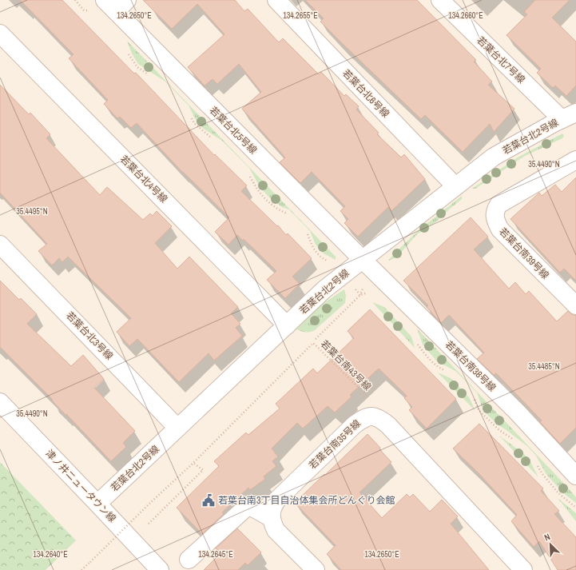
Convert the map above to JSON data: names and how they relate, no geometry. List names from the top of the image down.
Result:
{
  "streets": {
    "street": [
      "若葉台北7号線",
      "若葉台北6号線",
      "若葉台北5号線",
      "若葉台北2号線",
      "若葉台北4号線",
      "若葉台南39号線",
      "若葉台北3号線",
      "若葉台南38号線",
      "若葉台南35号線",
      "津ノ井ニュータウン線"
    ],
    "path": ["若葉台南43号線"]
  },
  "crossings": [
    ["若葉台北7号線", "若葉台北2号線"],
    ["若葉台北6号線", "若葉台北2号線"],
    ["若葉台北5号線", "若葉台北2号線"],
    ["若葉台北5号線", "若葉台南38号線"],
    ["若葉台北2号線", "若葉台北4号線"],
    ["若葉台北2号線", "若葉台北3号線"],
    ["若葉台北2号線", "若葉台南38号線"],
    ["若葉台北2号線", "津ノ井ニュータウン線"],
    ["若葉台南43号線", "若葉台南35号線"]
  ],
  "places": {
    "public building": ["若葉台南3丁目自治体集会所どんぐり会館"]
  },
  "north": "top left",
  "coordinates": [
    "134.2650°E",
    "134.2655°E",
    "134.2660°E",
    "35.4490°N",
    "35.4495°N",
    "35.4485°N",
    "134.2640°E",
    "134.2645°E"
  ]
}
